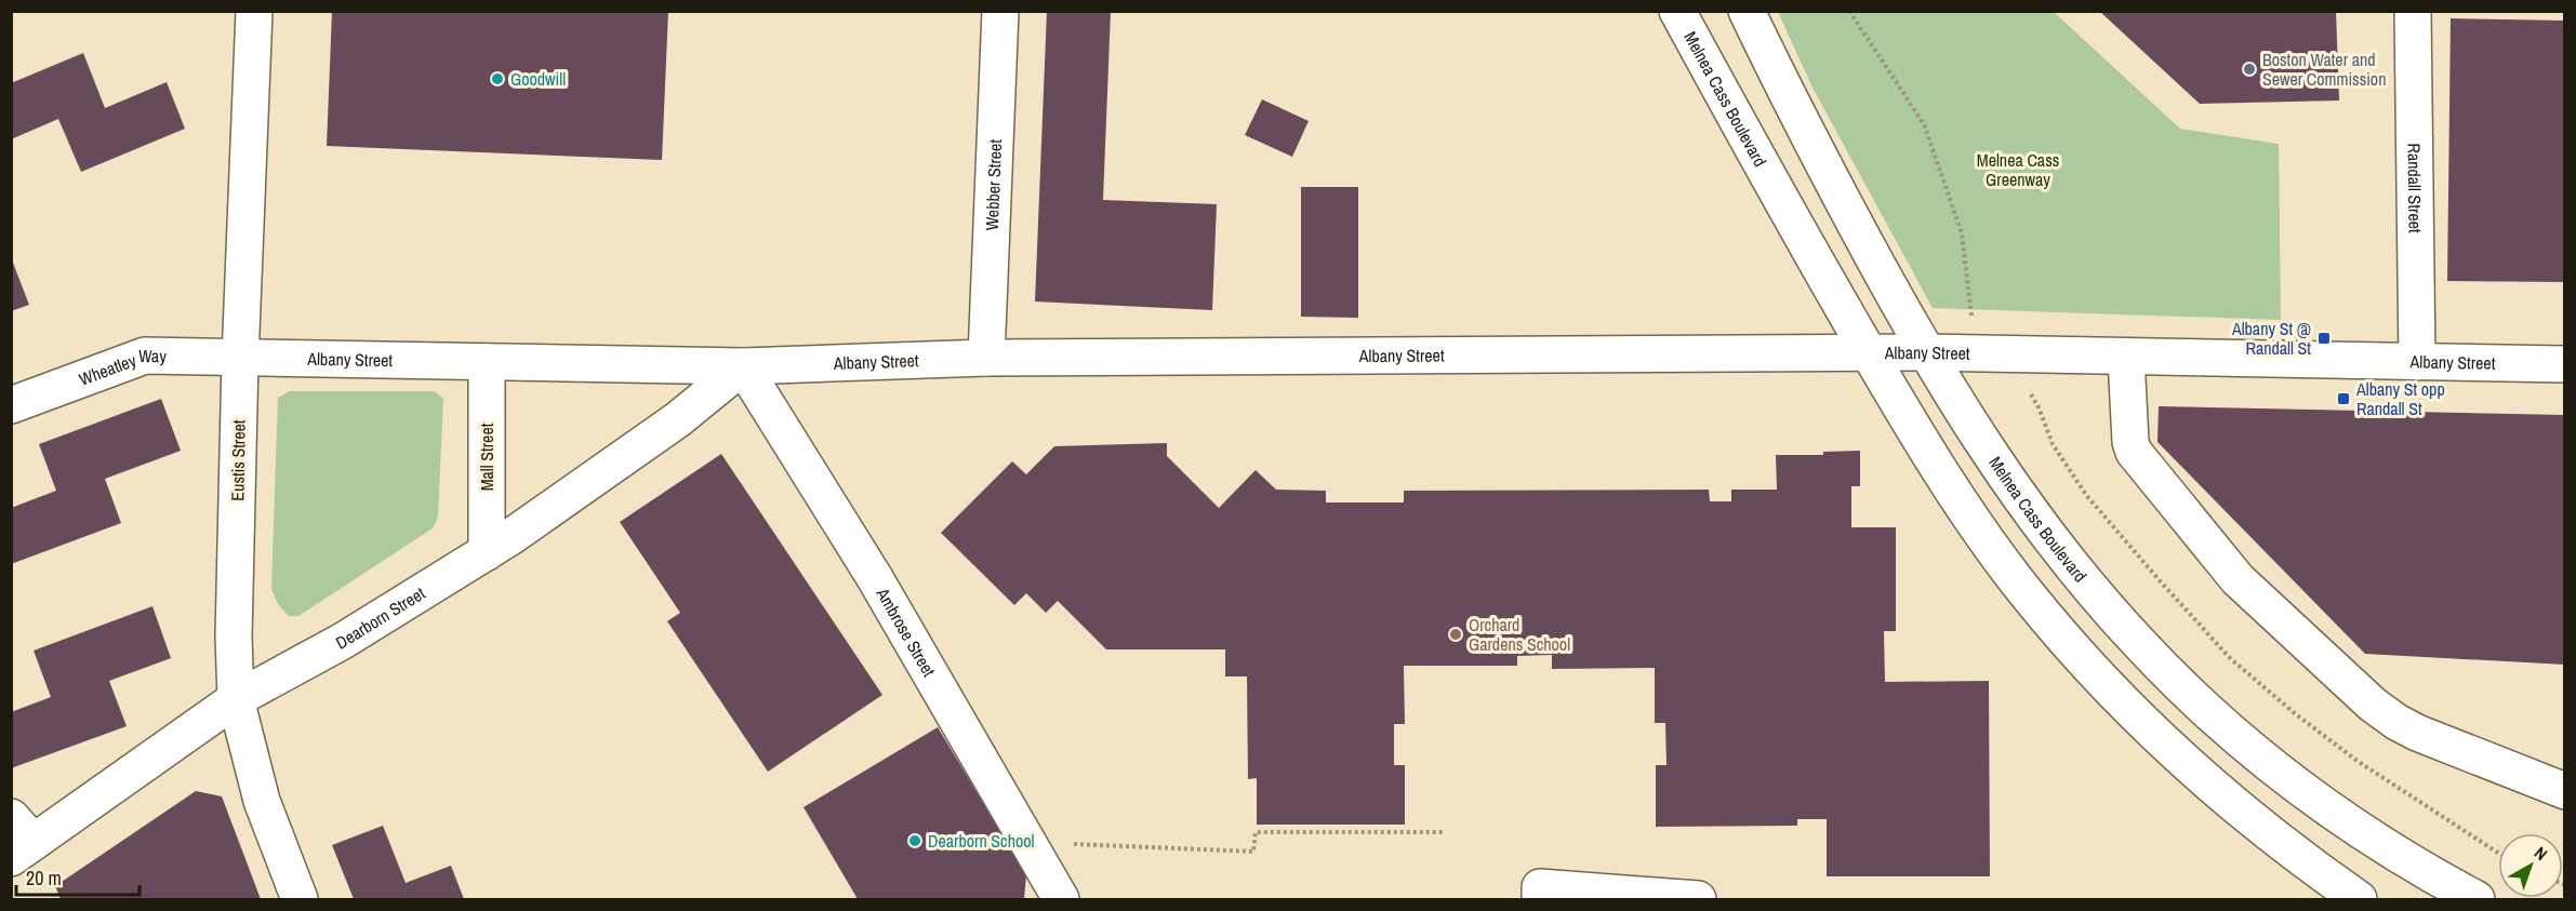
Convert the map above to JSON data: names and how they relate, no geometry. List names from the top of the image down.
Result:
{
  "streets": {
    "main road": [
      "Melnea Cass Boulevard",
      "Webber Street",
      "Randall Street",
      "Albany Street",
      "Wheatley Way",
      "Mall Street",
      "Eustis Street",
      "Dearborn Street",
      "Ambrose Street"
    ]
  },
  "crossings": [
    ["Melnea Cass Boulevard", "Albany Street"],
    ["Webber Street", "Albany Street"],
    ["Randall Street", "Albany Street"],
    ["Albany Street", "Wheatley Way"],
    ["Albany Street", "Mall Street"],
    ["Albany Street", "Eustis Street"],
    ["Albany Street", "Dearborn Street"],
    ["Albany Street", "Ambrose Street"],
    ["Wheatley Way", "Eustis Street"],
    ["Mall Street", "Dearborn Street"],
    ["Eustis Street", "Dearborn Street"],
    ["Dearborn Street", "Ambrose Street"]
  ],
  "parks": ["Melnea Cass Greenway"],
  "places": {
    "other": [
      "Boston Water and Sewer Commission",
      "Goodwill",
      "Orchard Gardens School",
      "Dearborn School"
    ],
    "transit": ["Albany St @ Randall St", "Albany St opp Randall St"]
  },
  "scale_bar": "20 m",
  "north": "top right"
}
